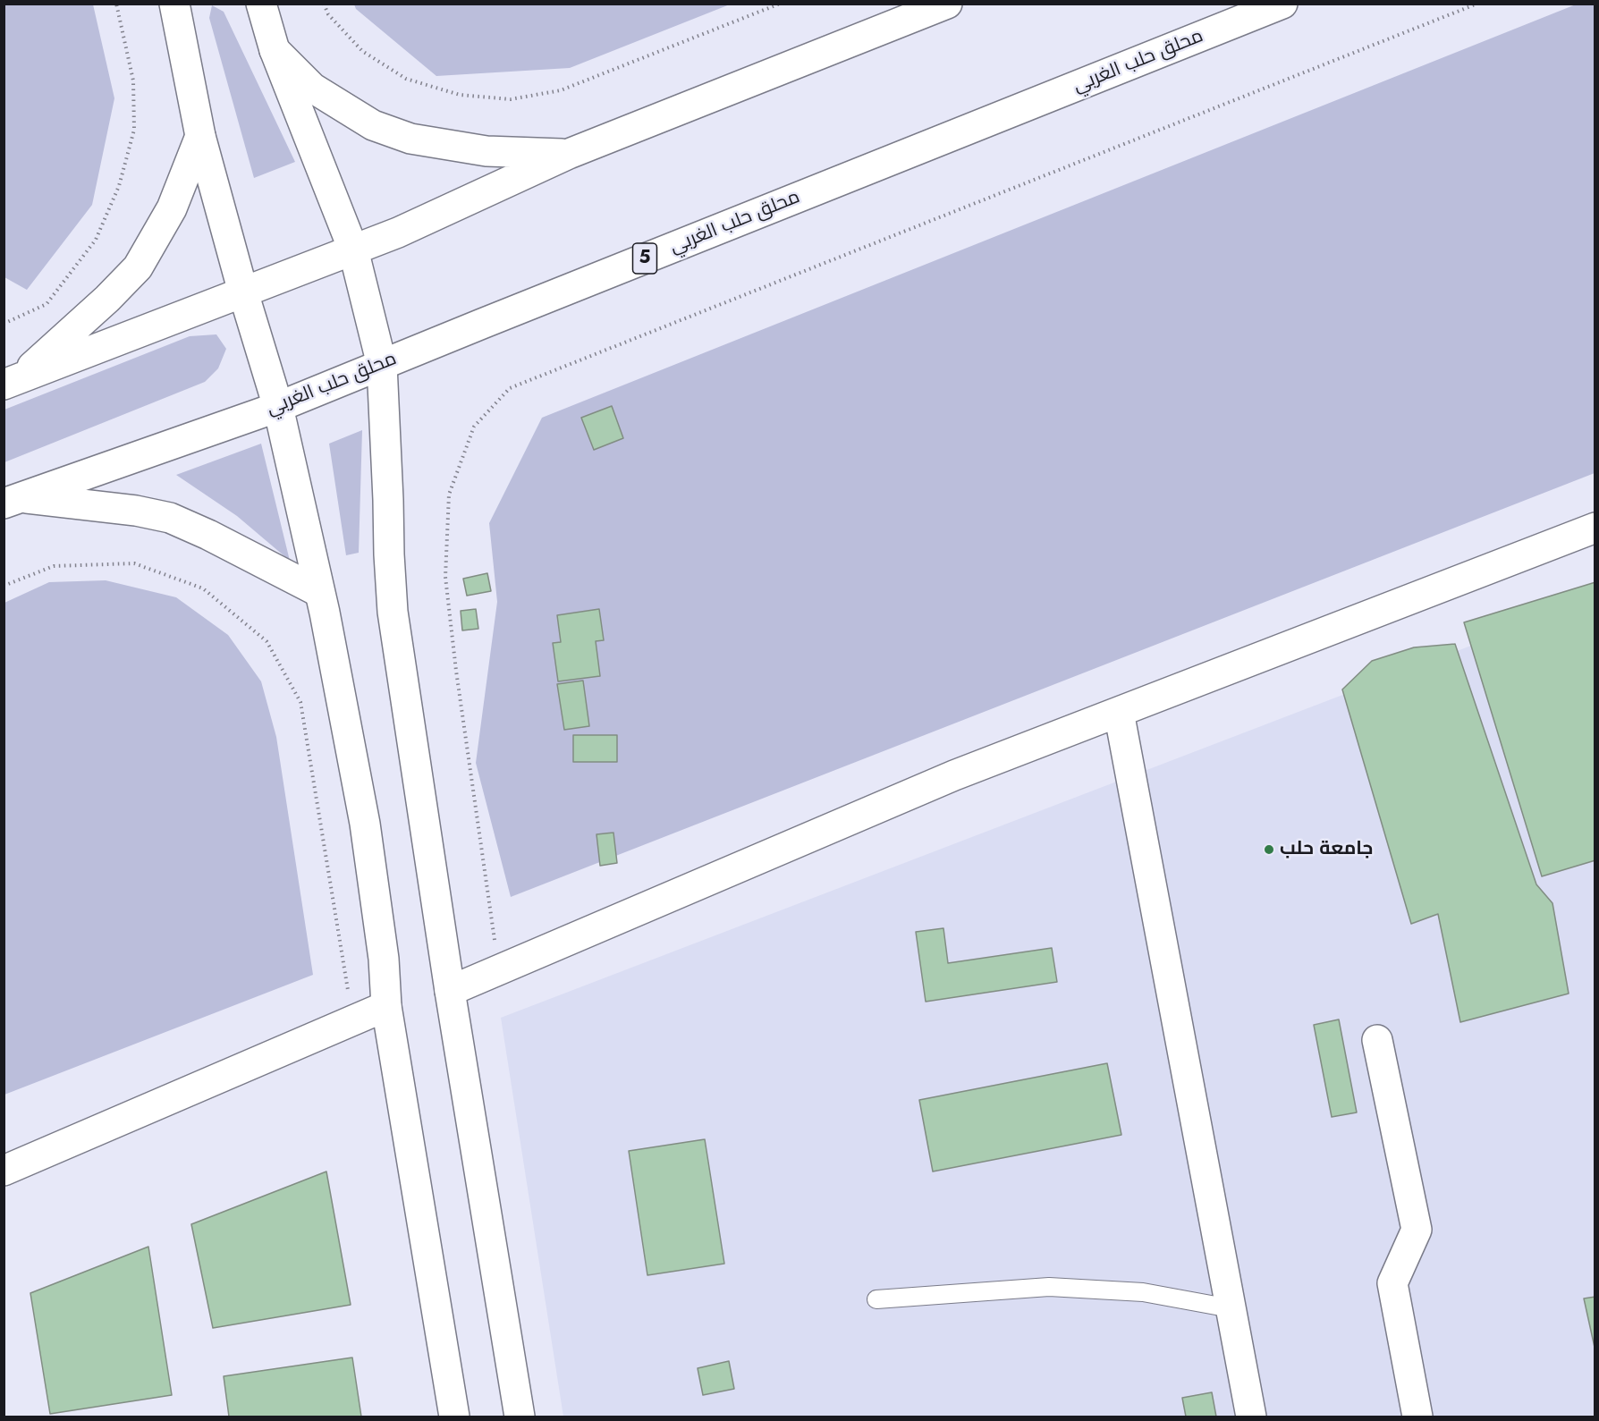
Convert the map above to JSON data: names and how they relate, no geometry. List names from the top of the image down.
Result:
{
  "streets": {
    "main road": ["محلق حلب الغربي", "5"]
  },
  "places": ["جامعة حلب"]
}
